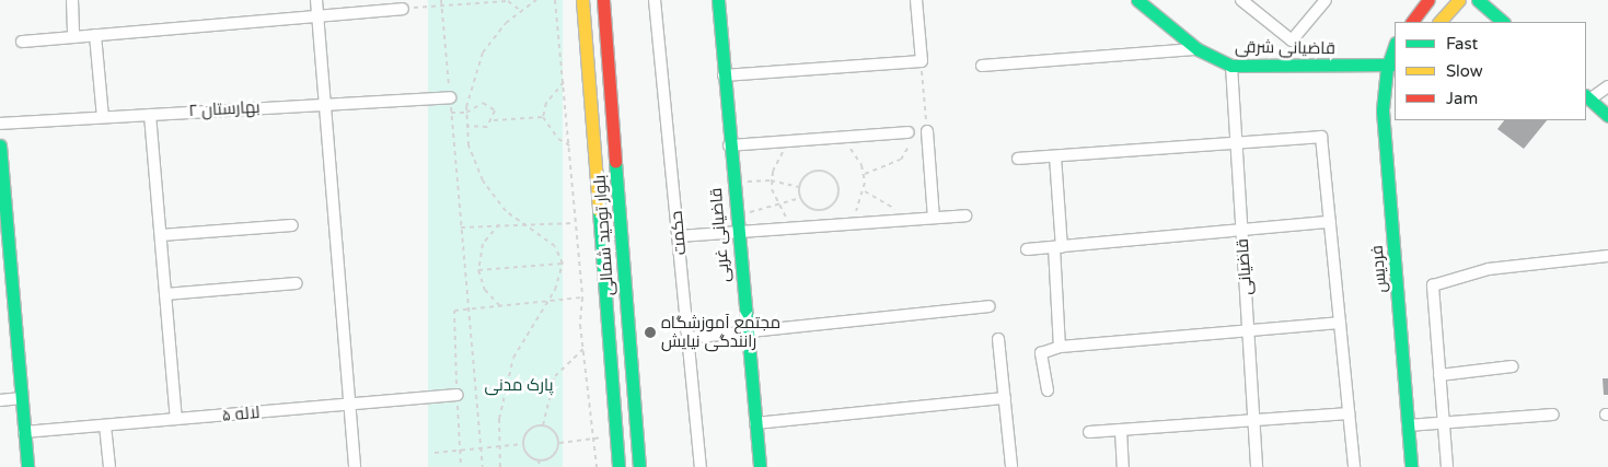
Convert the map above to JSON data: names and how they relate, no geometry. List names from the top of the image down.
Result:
{
  "streets": {
    "street": [
      "قاضیانی شرقی",
      "بهارستان ۲",
      "حکمت",
      "بلوار توحید شمالی",
      "قاضیانی غربی",
      "قاضیانی",
      "فردیس",
      "لاله ۵"
    ]
  },
  "crossings": [
    ["قاضیانی شرقی", "قاضیانی"],
    ["قاضیانی شرقی", "فردیس"]
  ],
  "parks": ["پارک مدنی"],
  "places": ["مجتمع آموزشگاه رانندگی نیایش"],
  "legend": ["Fast", "Slow", "Jam"]
}
